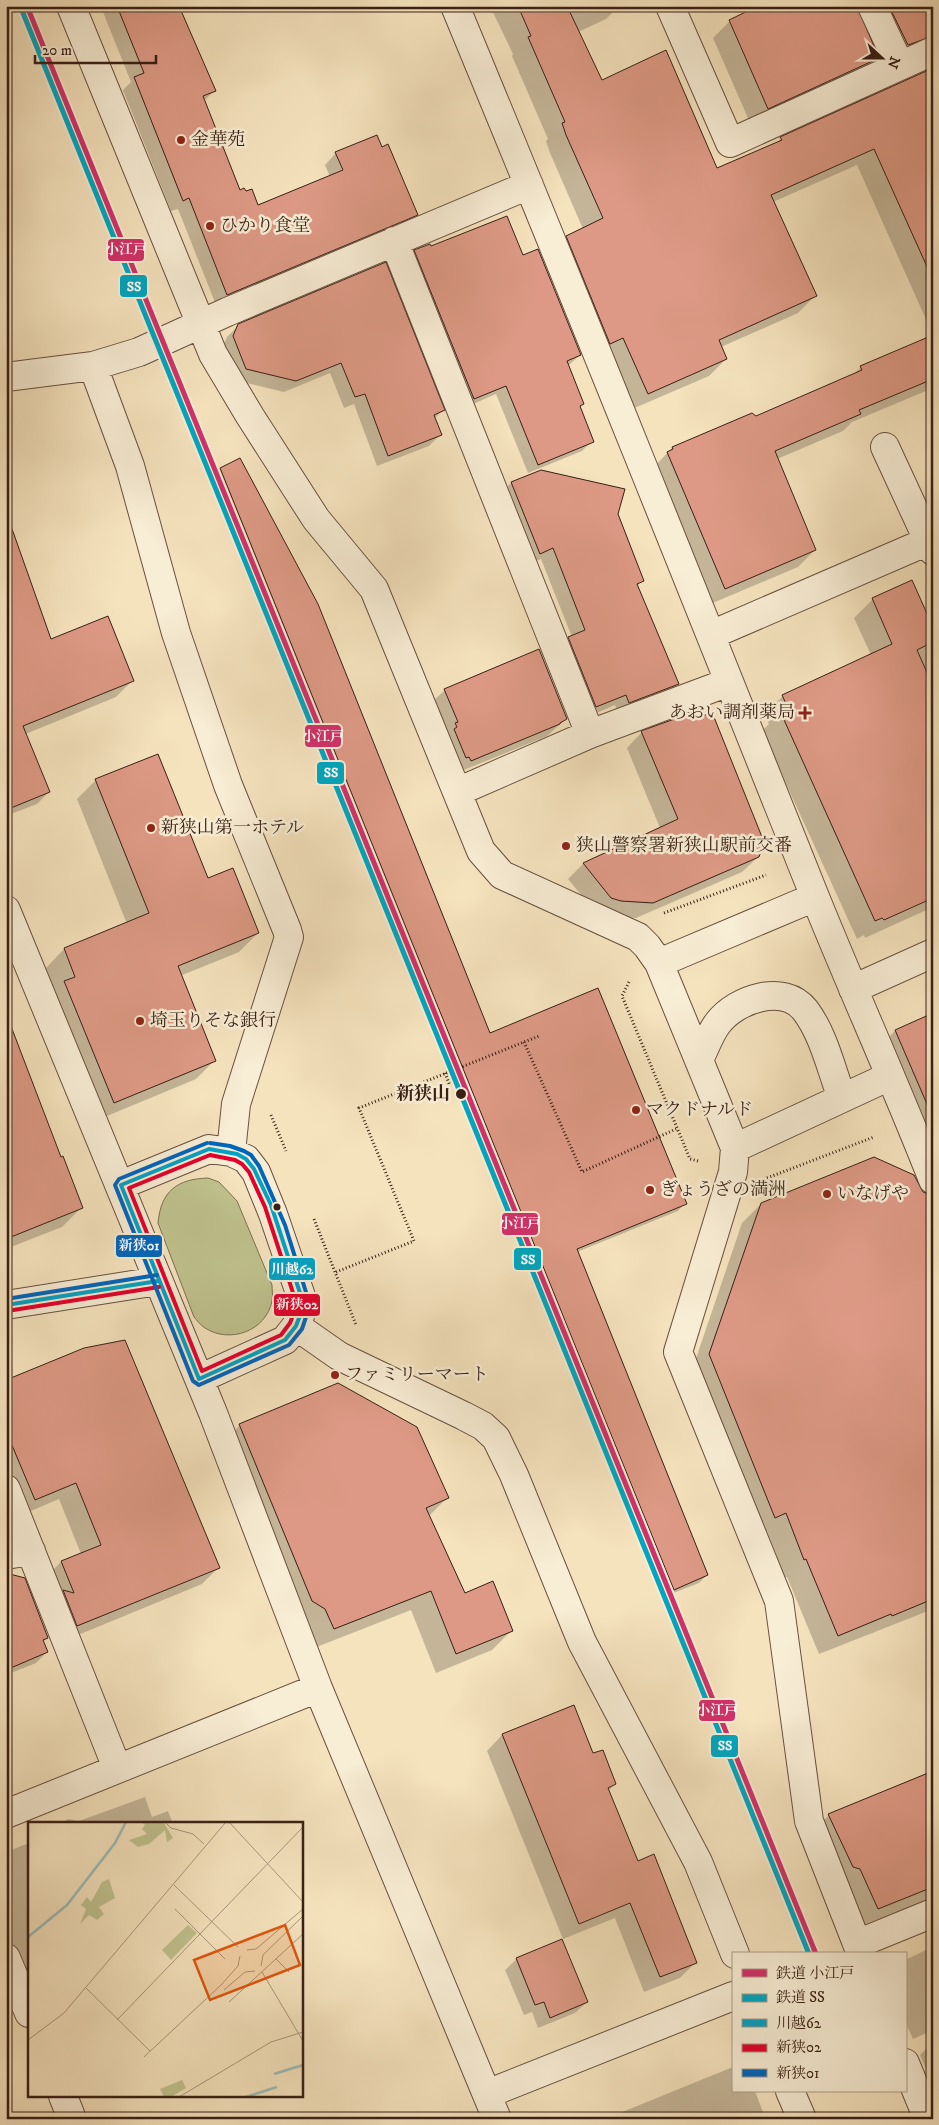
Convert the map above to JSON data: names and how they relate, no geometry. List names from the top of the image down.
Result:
{
  "places": {
    "other": [
      "金華苑",
      "ひかり食堂",
      "新狭山第一ホテル",
      "狭山警察署新狭山駅前交番",
      "埼玉りそな銀行",
      "新狭山",
      "マクドナルド",
      "ぎょうざの満洲",
      "いなげや",
      "ファミリーマート"
    ],
    "health": ["あおい調剤薬局"]
  },
  "lines": [
    "rail line 小江戸",
    "rail line SS",
    "transit line 新狭01",
    "transit line 川越62",
    "transit line 新狭02"
  ],
  "legend": [
    "鉄道 小江戸",
    "鉄道 SS",
    "川越62",
    "新狭02",
    "新狭01"
  ],
  "scale_bar": "20 m",
  "north": "right"
}
